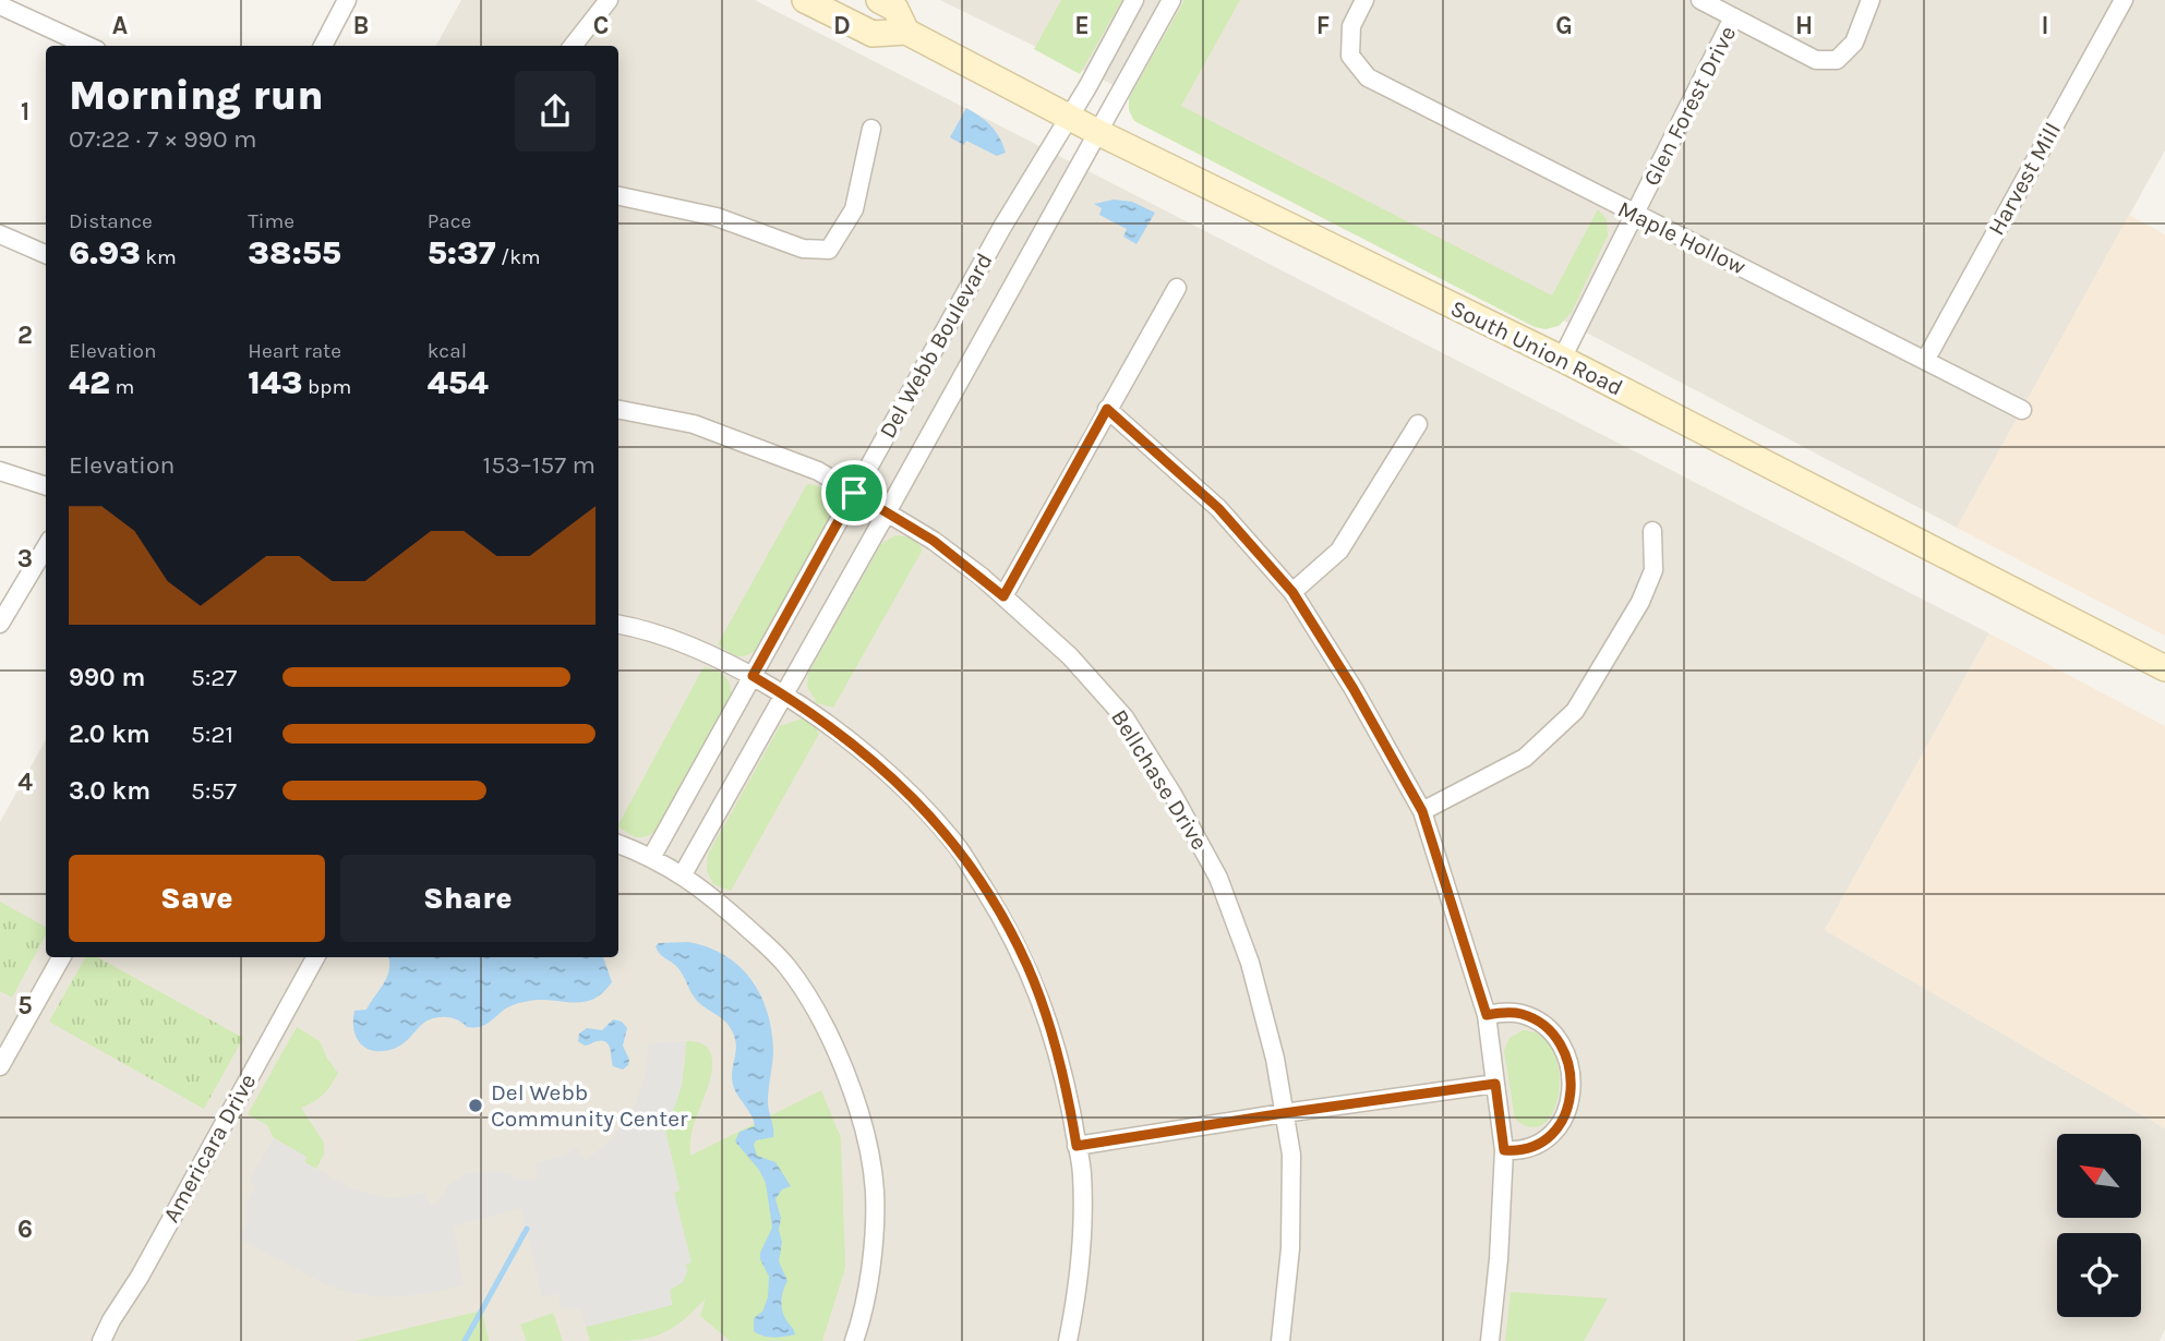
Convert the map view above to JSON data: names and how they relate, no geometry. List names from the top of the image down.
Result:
{
  "streets": {
    "street": [
      "Glen Forest Drive",
      "Harvest Mill",
      "Maple Hollow",
      "Del Webb Boulevard",
      "South Union Road",
      "Bellchase Drive",
      "Americara Drive"
    ]
  },
  "crossings": [
    ["Glen Forest Drive", "Maple Hollow"],
    ["Glen Forest Drive", "South Union Road"],
    ["Harvest Mill", "Maple Hollow"],
    ["Del Webb Boulevard", "South Union Road"],
    ["Del Webb Boulevard", "Bellchase Drive"]
  ],
  "places": ["Del Webb Community Center"],
  "north": "top left",
  "page": {
    "heading": ["Morning run", "07:22 · 7 × 990 m"],
    "stats": [
      ["Distance", "6.93 km"],
      ["Time", "38:55"],
      ["Pace", "5:37 /km"],
      ["Elevation", "42 m"],
      ["Heart rate", "143 bpm"],
      ["kcal", "454"]
    ],
    "chart": ["Elevation", "153–157 m"],
    "list": [
      {
        "name": "990 m",
        "note": "5:27"
      },
      {
        "name": "2.0 km",
        "note": "5:21"
      },
      {
        "name": "3.0 km",
        "note": "5:57"
      }
    ],
    "buttons": ["Save", "Share"]
  },
  "grid": {
    "columns": [
      "A",
      "B",
      "C",
      "D",
      "E",
      "F",
      "G",
      "H",
      "I"
    ],
    "rows": [
      "1",
      "2",
      "3",
      "4",
      "5",
      "6"
    ]
  }
}
